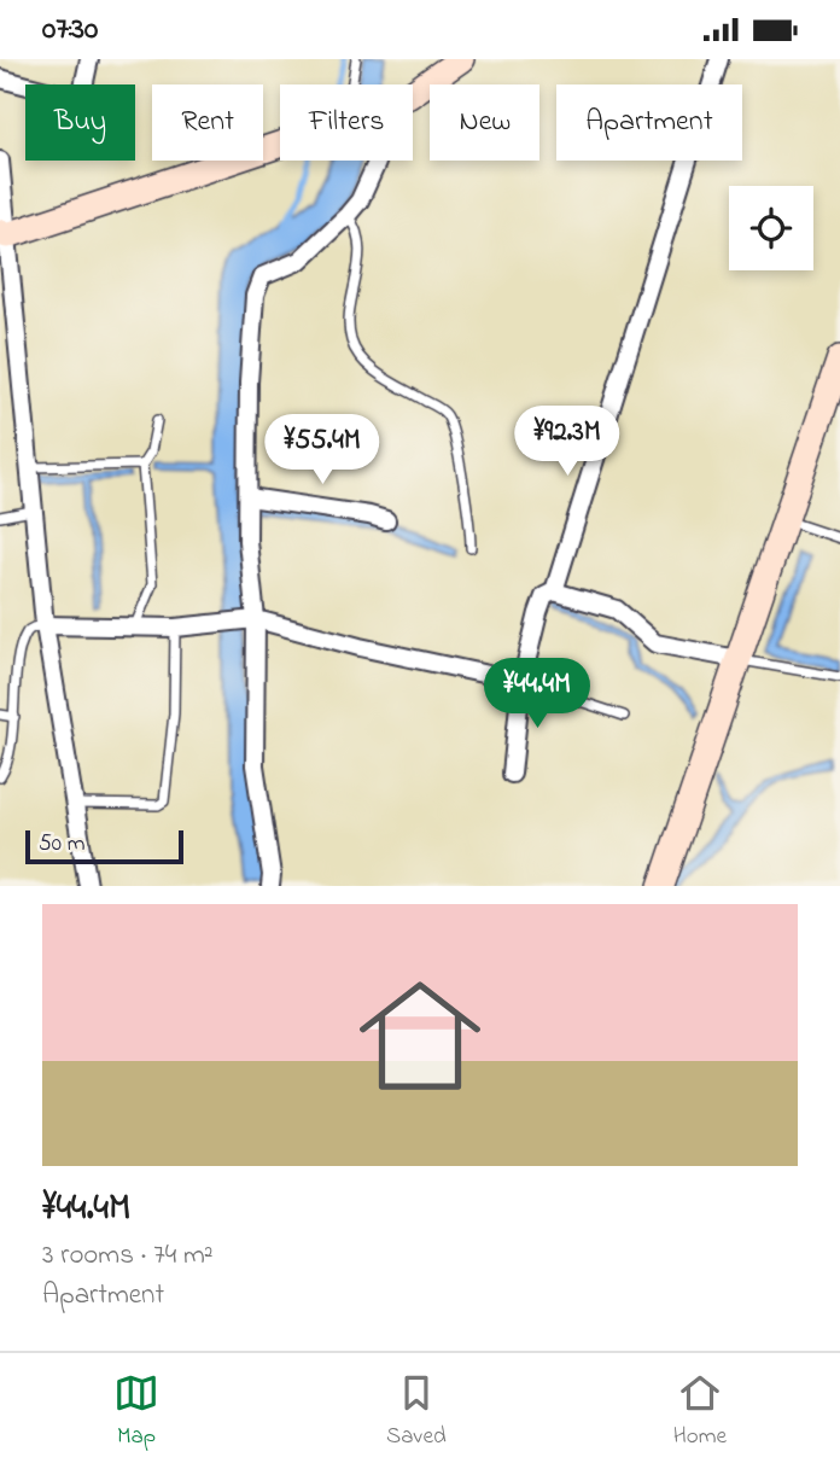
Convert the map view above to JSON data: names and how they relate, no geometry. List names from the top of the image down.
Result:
{
  "scale_bar": "50 m",
  "page": {
    "status": "07:30",
    "chip": [
      "Buy",
      "Rent",
      "Filters",
      "New",
      "Apartment"
    ],
    "price": ["¥92.3M", "¥55.4M", "¥44.4M"],
    "scale": "50 m",
    "list": [
      {
        "name": "¥44.4M",
        "note": "3 rooms · 74 m² · Apartment"
      }
    ],
    "tabs": ["Map", "Saved", "Home"]
  }
}
